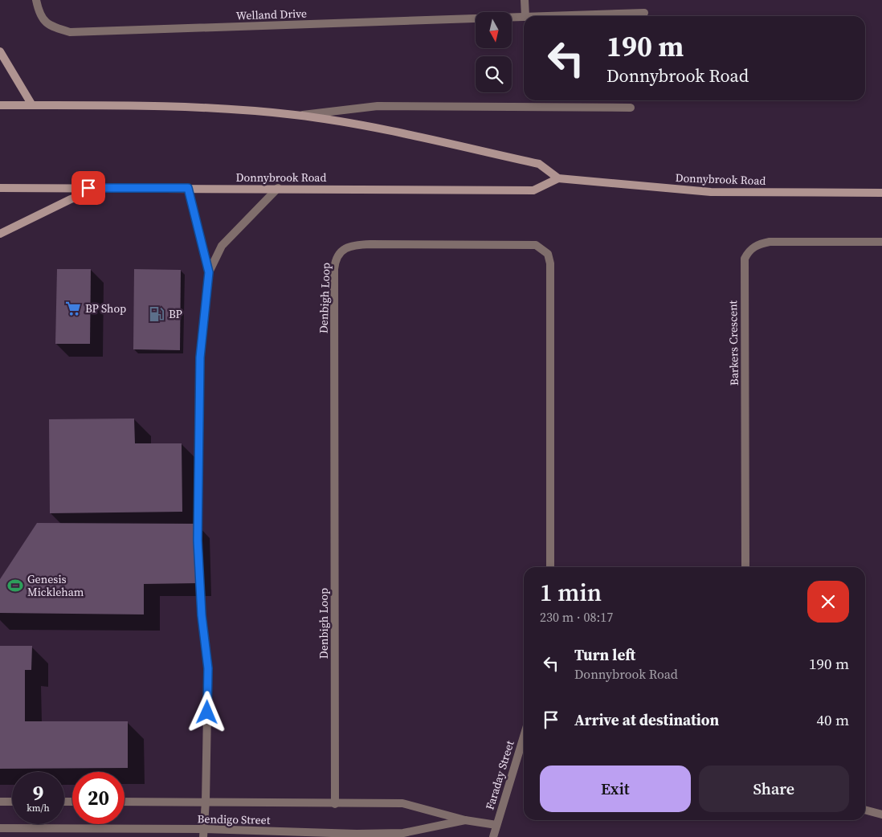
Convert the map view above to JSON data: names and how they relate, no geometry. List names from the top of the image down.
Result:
{
  "streets": {
    "main road": ["Donnybrook Road"],
    "street": [
      "Welland Drive",
      "Denbigh Loop",
      "Barkers Crescent",
      "Faraday Street",
      "Bendigo Street"
    ]
  },
  "crossings": [
    ["Denbigh Loop", "Bendigo Street"],
    ["Faraday Street", "Bendigo Street"]
  ],
  "places": {
    "supermarket": ["BP Shop"],
    "fuel station": ["BP"],
    "sports": ["Genesis Mickleham"]
  },
  "north": "bottom",
  "page": {
    "turn": ["190 m", "Donnybrook Road"],
    "heading": ["1 min", "230 m · 08:17"],
    "list": [
      {
        "name": "Turn left",
        "note": "Donnybrook Road",
        "value": "190 m"
      },
      {
        "name": "Arrive at destination",
        "value": "40 m"
      }
    ],
    "buttons": ["Exit", "Share"],
    "speed": "9 km/h",
    "limit": "20"
  }
}
